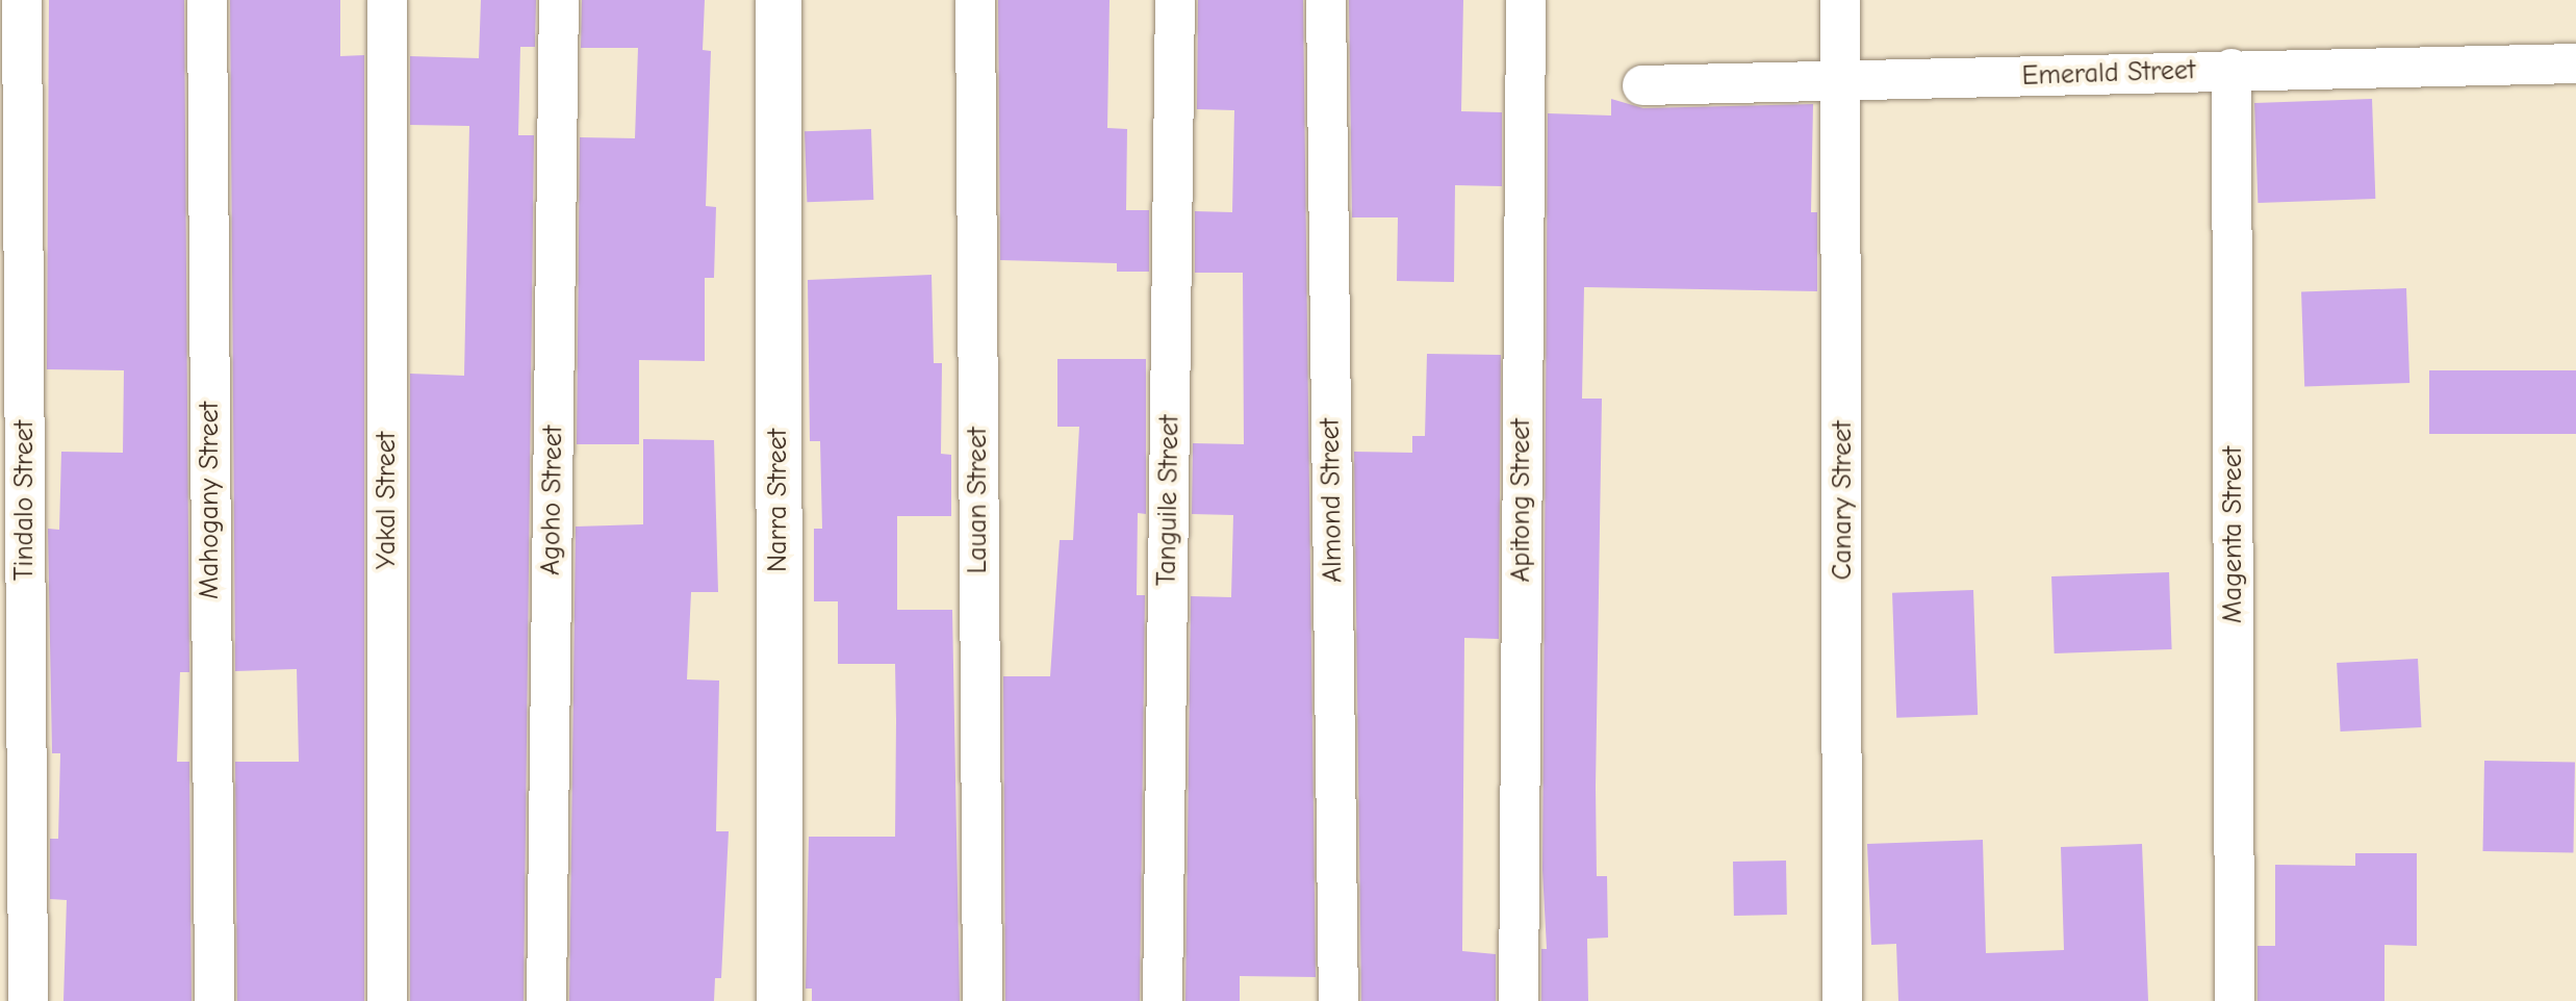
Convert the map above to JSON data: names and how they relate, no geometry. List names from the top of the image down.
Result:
{
  "streets": {
    "street": [
      "Emerald Street",
      "Tindalo Street",
      "Mahogany Street",
      "Yakal Street",
      "Agoho Street",
      "Narra Street",
      "Lauan Street",
      "Tanguile Street",
      "Almond Street",
      "Apitong Street",
      "Canary Street",
      "Magenta Street"
    ]
  },
  "crossings": [
    ["Emerald Street", "Canary Street"],
    ["Emerald Street", "Magenta Street"]
  ]
}
